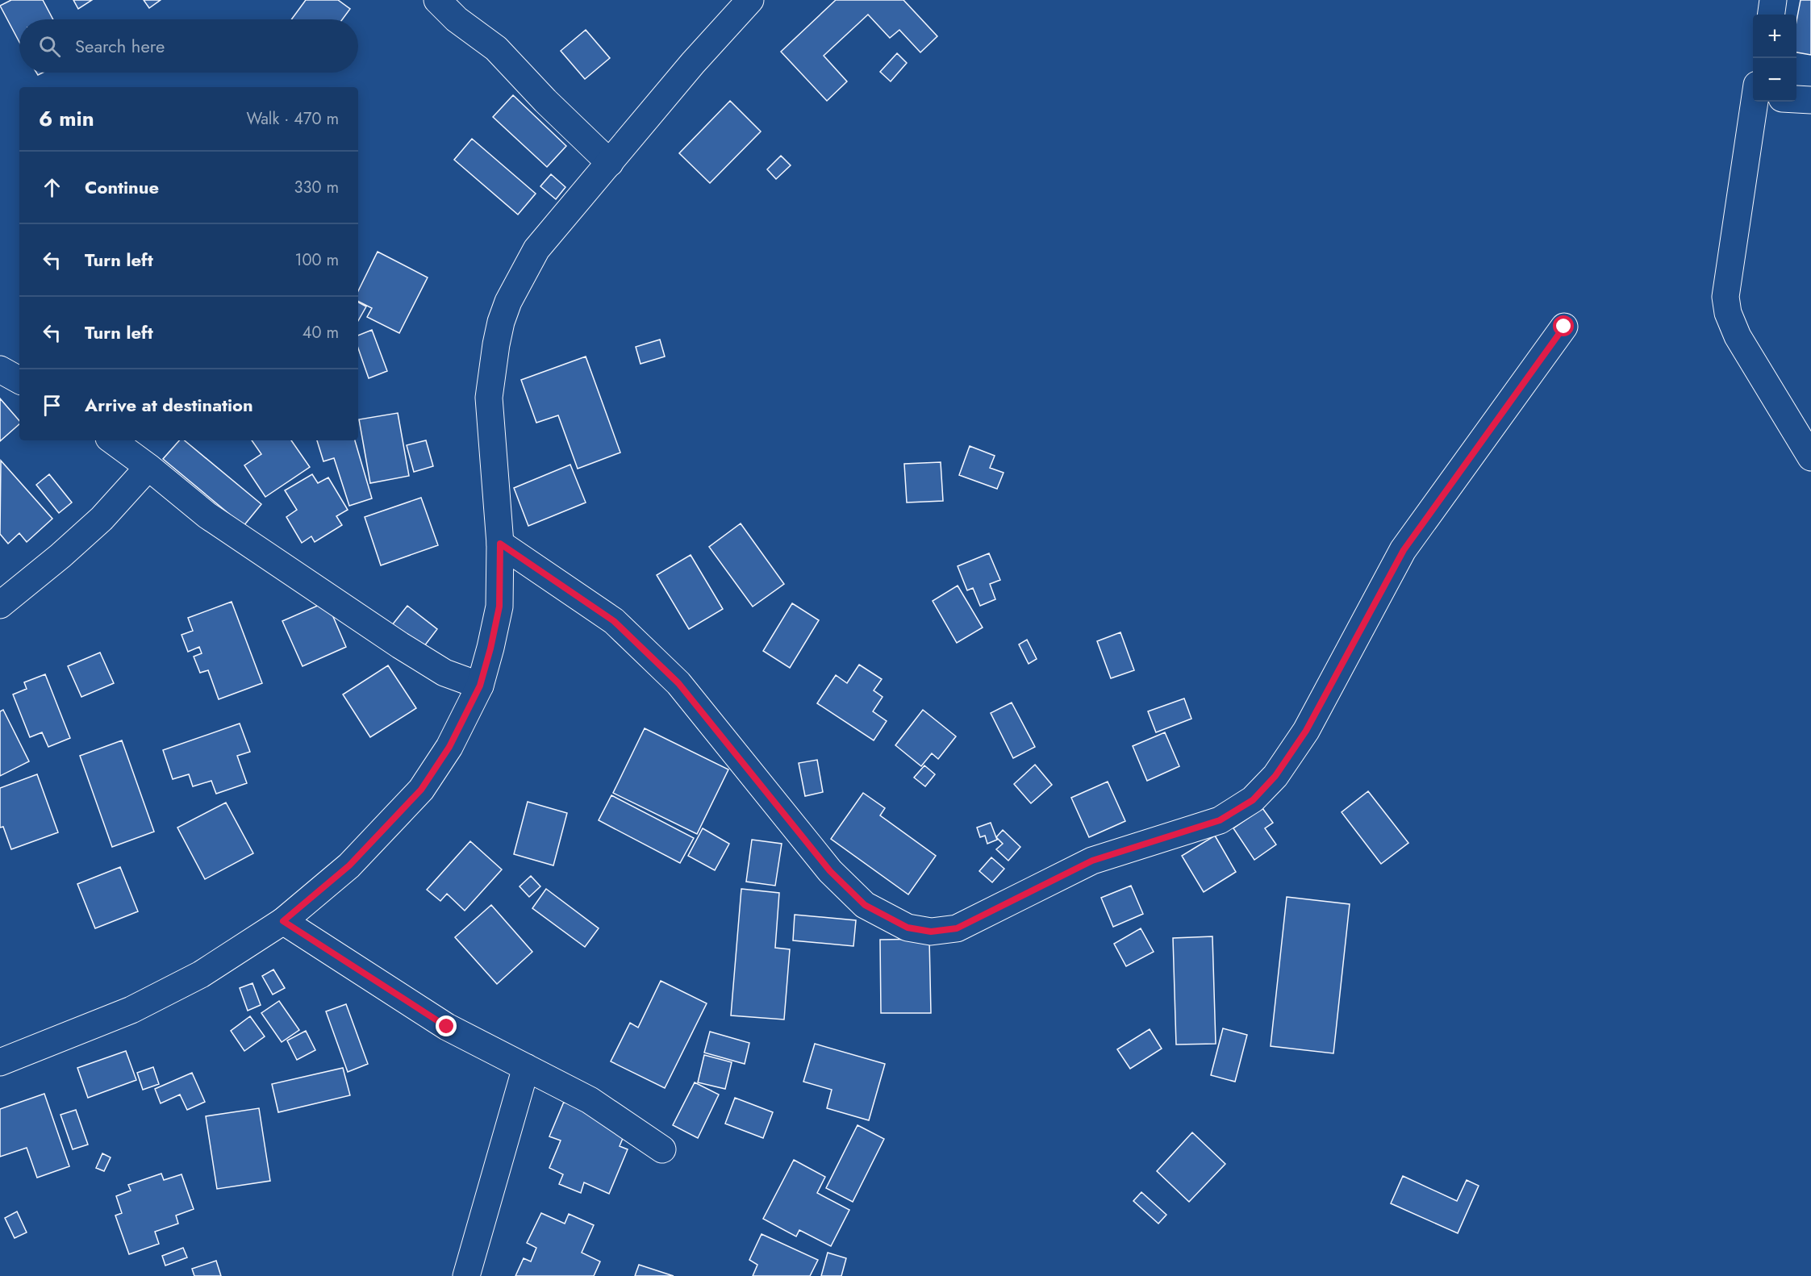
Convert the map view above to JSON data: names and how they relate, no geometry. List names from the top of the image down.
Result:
{
  "page": {
    "map_buttons": ["+", "−"],
    "search": "Search here",
    "heading": ["6 min", "Walk · 470 m"],
    "list": [
      ["Continue", "330 m"],
      ["Turn left", "100 m"],
      ["Turn left", "40 m"],
      "Arrive at destination"
    ]
  }
}
